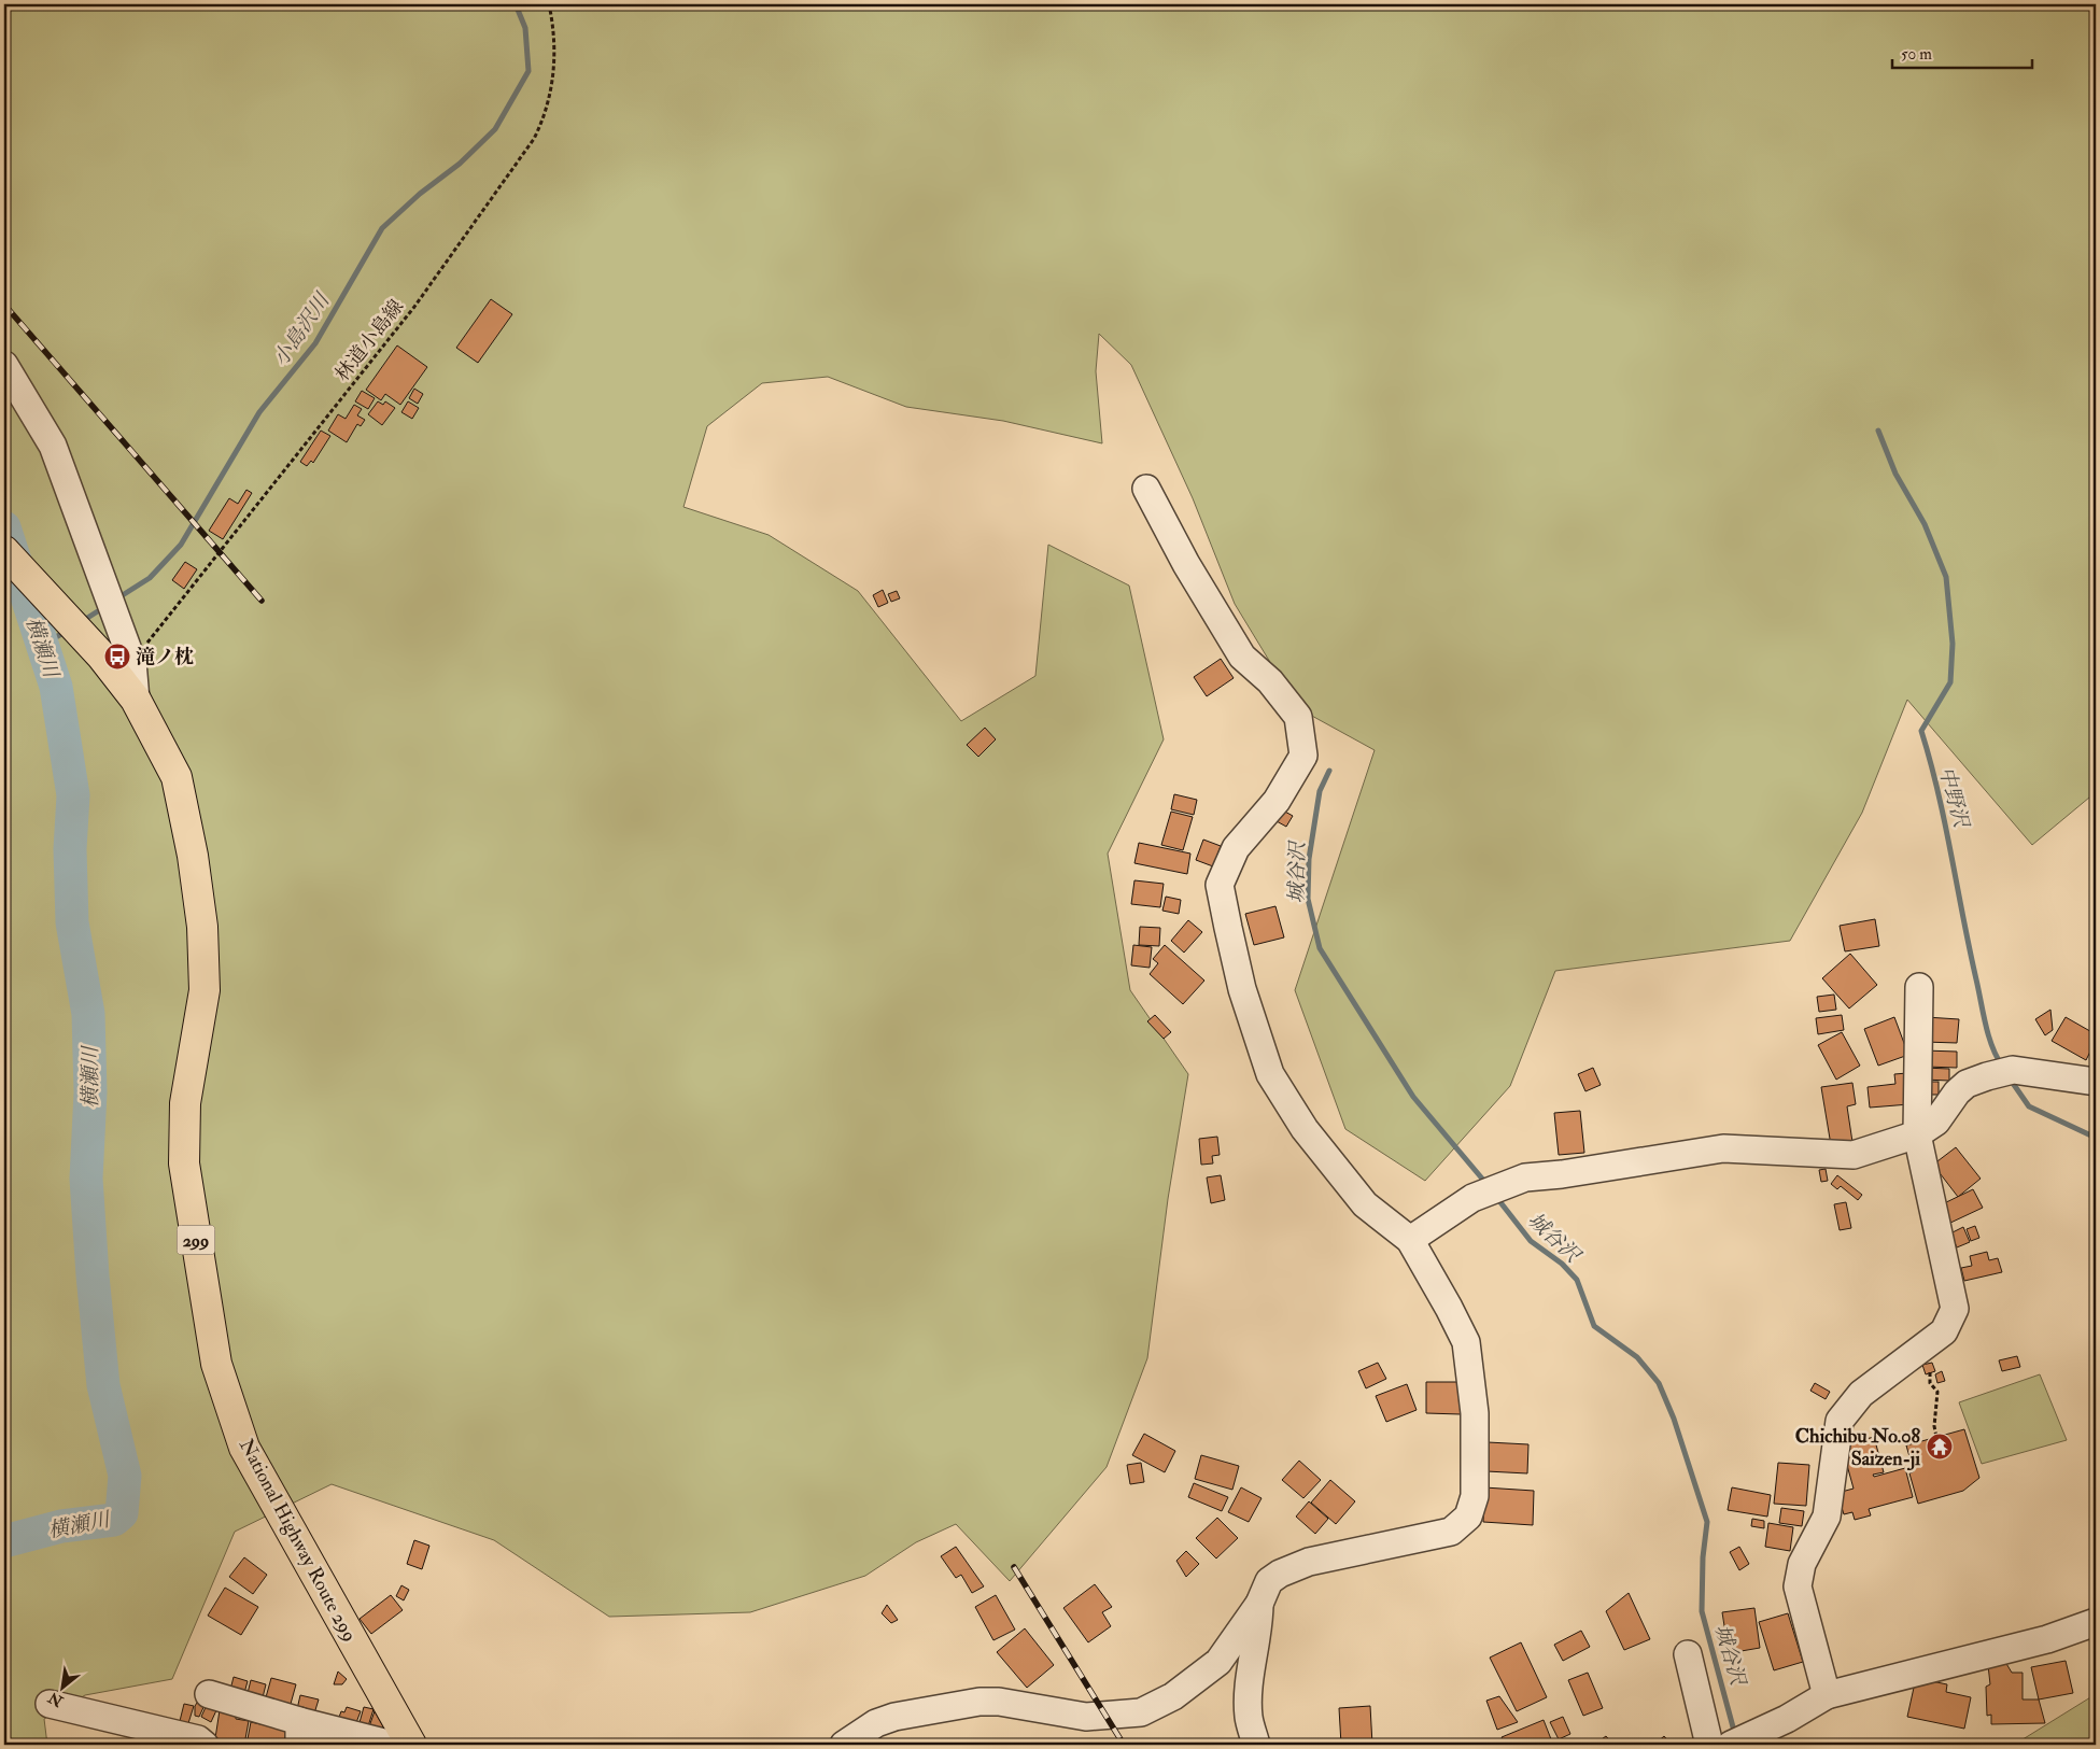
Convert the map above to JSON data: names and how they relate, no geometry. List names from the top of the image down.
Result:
{
  "streets": {
    "highway": ["299", "National Highway Route 299"],
    "path": ["林道小島線"]
  },
  "water": [
    "小島沢川",
    "横瀬川",
    "中野沢",
    "城谷沢"
  ],
  "places": {
    "bus stop": ["滝ノ枕"],
    "temple": ["Chichibu No.08 Saizen-ji"]
  },
  "scale_bar": "50 m",
  "north": "bottom left"
}
